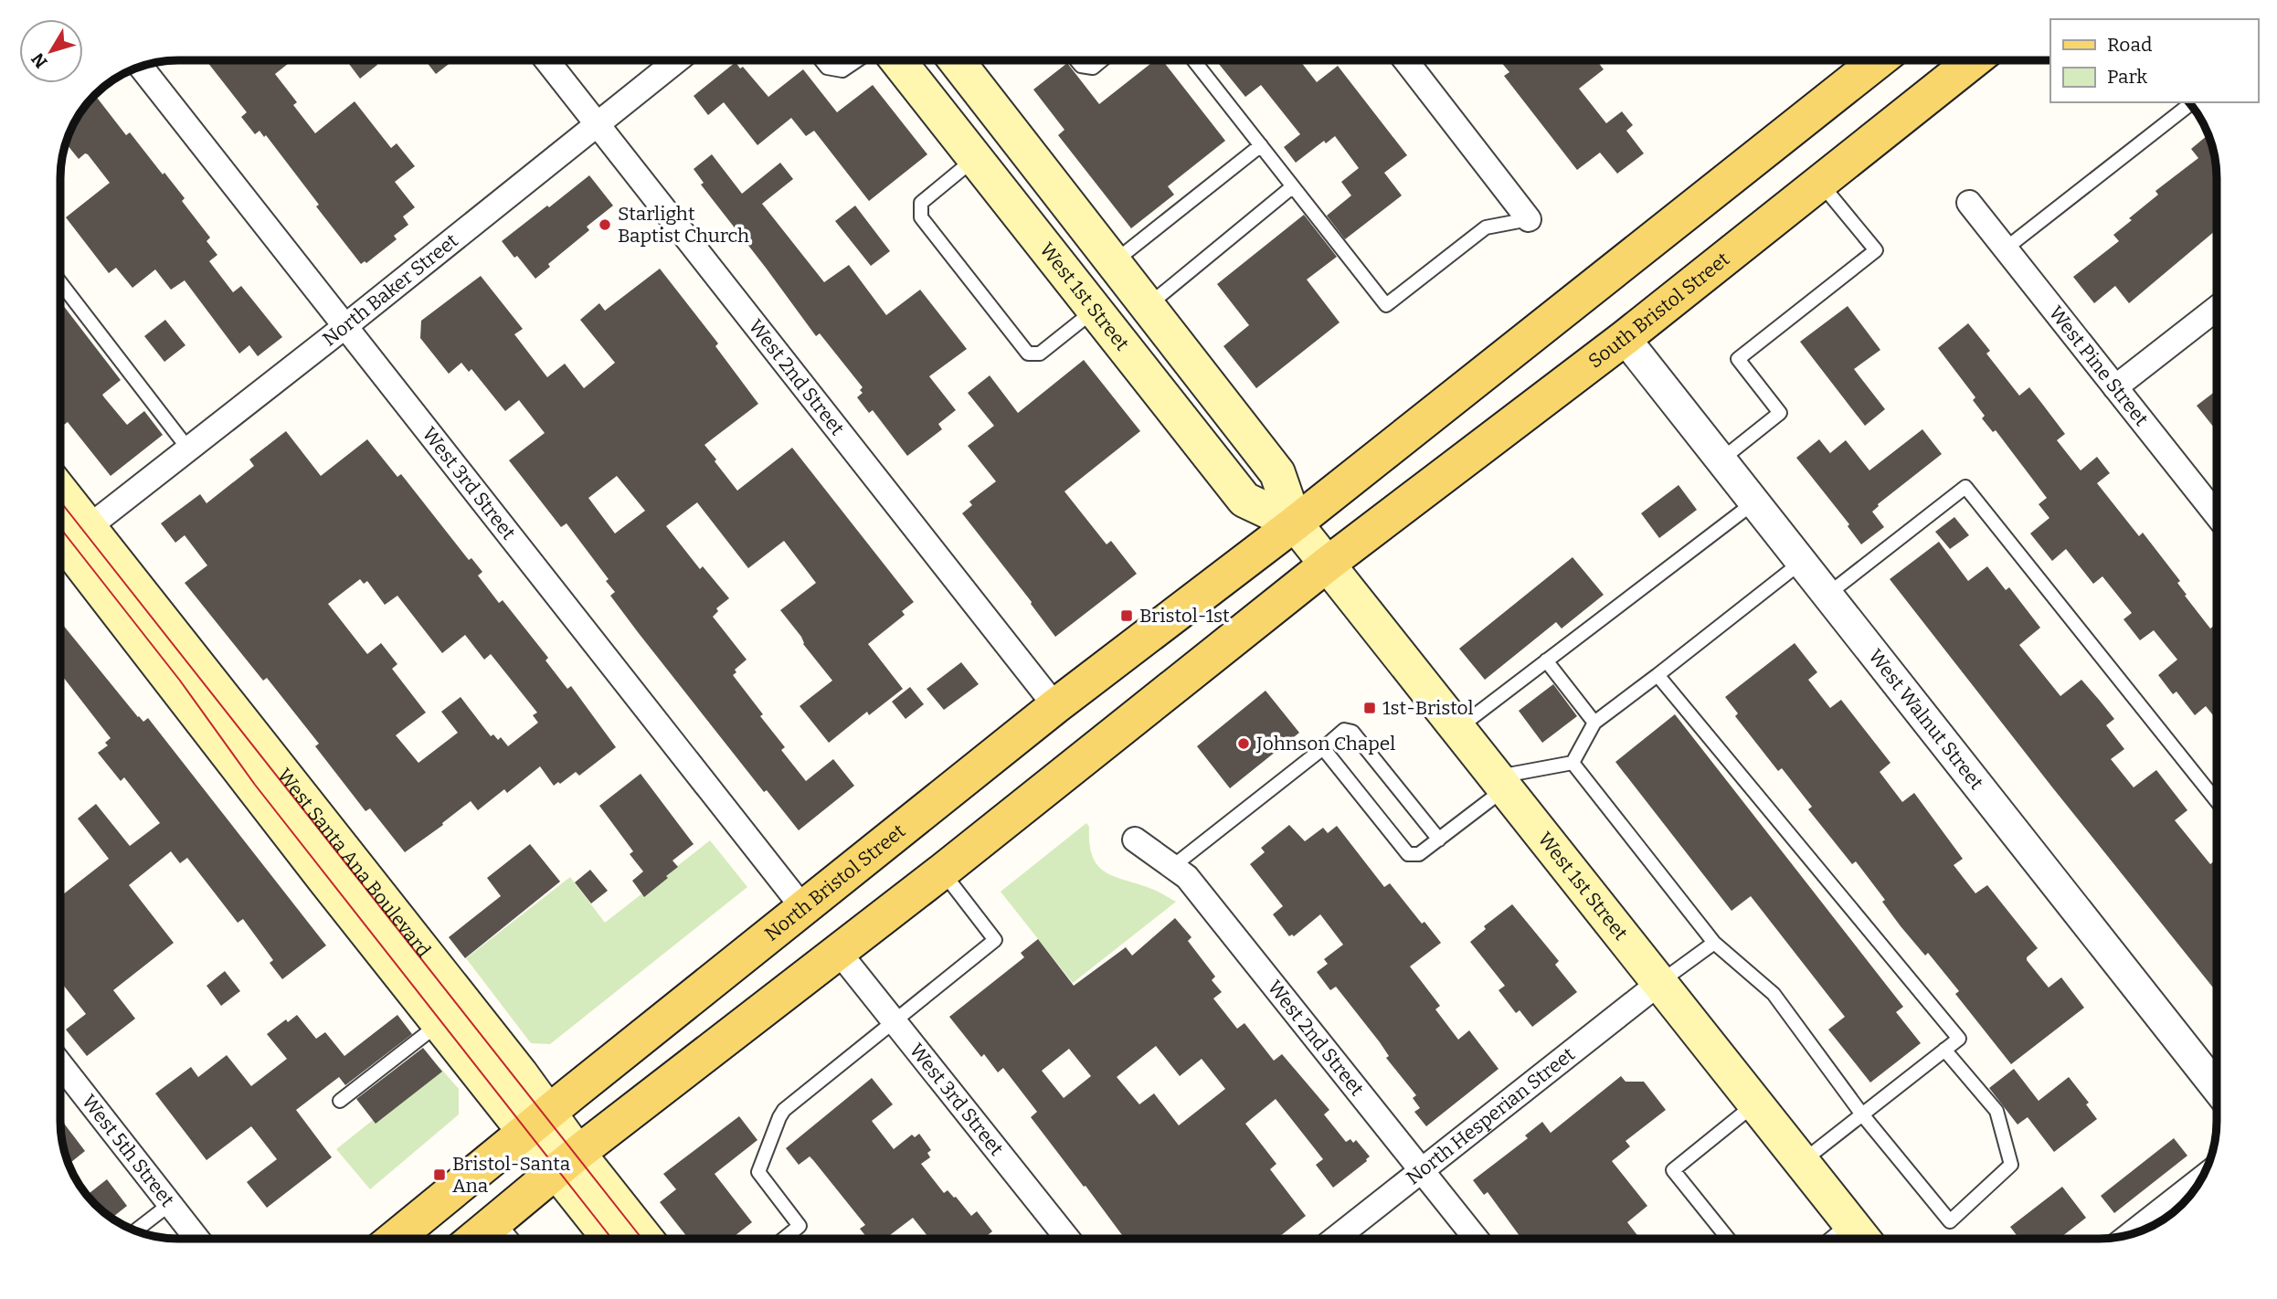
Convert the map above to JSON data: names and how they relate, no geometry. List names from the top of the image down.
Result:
{
  "streets": {
    "main road": [
      "West 1st Street",
      "South Bristol Street",
      "West Santa Ana Boulevard",
      "North Bristol Street"
    ],
    "street": [
      "North Baker Street",
      "West Pine Street",
      "West 2nd Street",
      "West 3rd Street",
      "West Walnut Street",
      "North Hesperian Street",
      "West 5th Street"
    ]
  },
  "crossings": [
    ["North Baker Street", "West 2nd Street"],
    ["North Baker Street", "West 3rd Street"],
    ["North Baker Street", "West Santa Ana Boulevard"],
    ["West 1st Street", "South Bristol Street"],
    ["West 1st Street", "North Bristol Street"],
    ["West 1st Street", "North Hesperian Street"],
    ["South Bristol Street", "West Walnut Street"],
    ["West 2nd Street", "North Bristol Street"],
    ["West 2nd Street", "North Hesperian Street"],
    ["West 3rd Street", "North Bristol Street"],
    ["West Santa Ana Boulevard", "North Bristol Street"]
  ],
  "places": {
    "other": ["Starlight Baptist Church", "Johnson Chapel"],
    "transit": ["Bristol-1st", "1st-Bristol", "Bristol-Santa Ana"]
  },
  "legend": ["Road", "Park"],
  "north": "bottom left"
}
